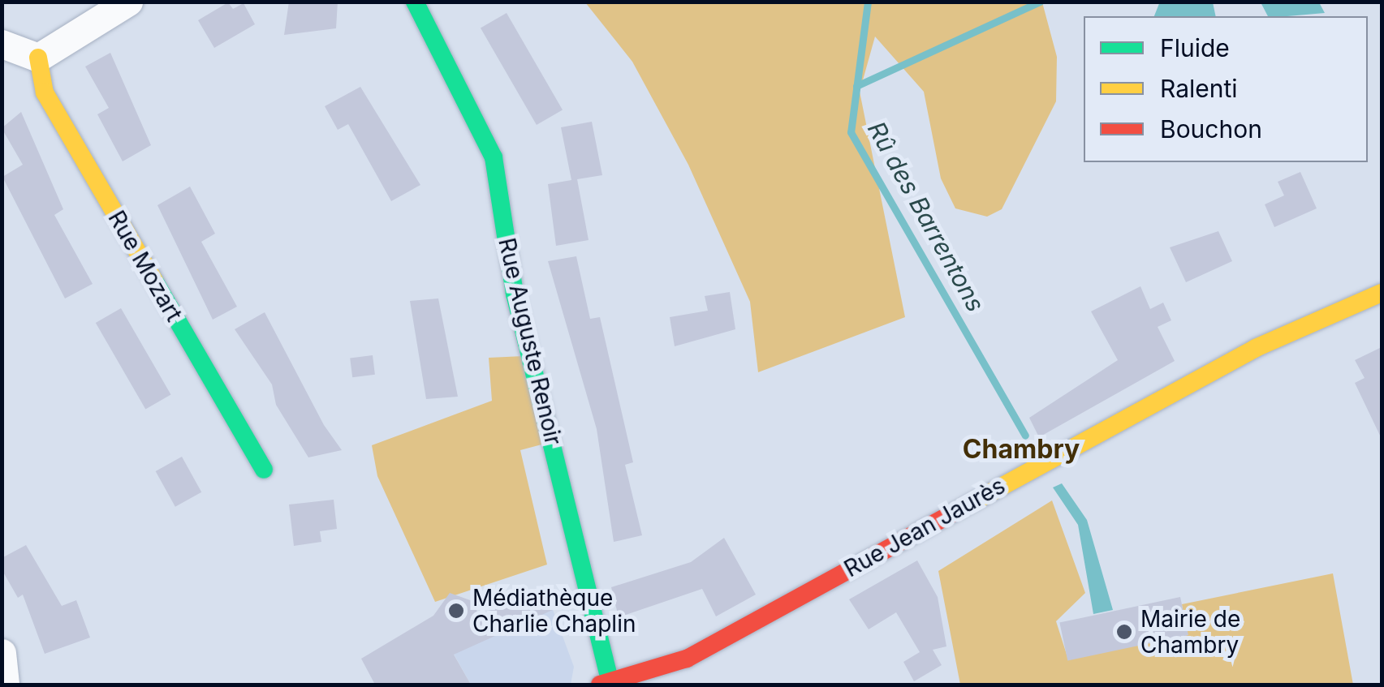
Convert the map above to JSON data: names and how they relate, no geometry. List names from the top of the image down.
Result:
{
  "streets": {
    "street": ["Rue Mozart", "Rue Auguste Renoir", "Rue Jean Jaurès"]
  },
  "districts": ["Chambry"],
  "water": ["Rû des Barrentons"],
  "places": ["Médiathèque Charlie Chaplin", "Mairie de Chambry"],
  "legend": ["Fluide", "Ralenti", "Bouchon"]
}
